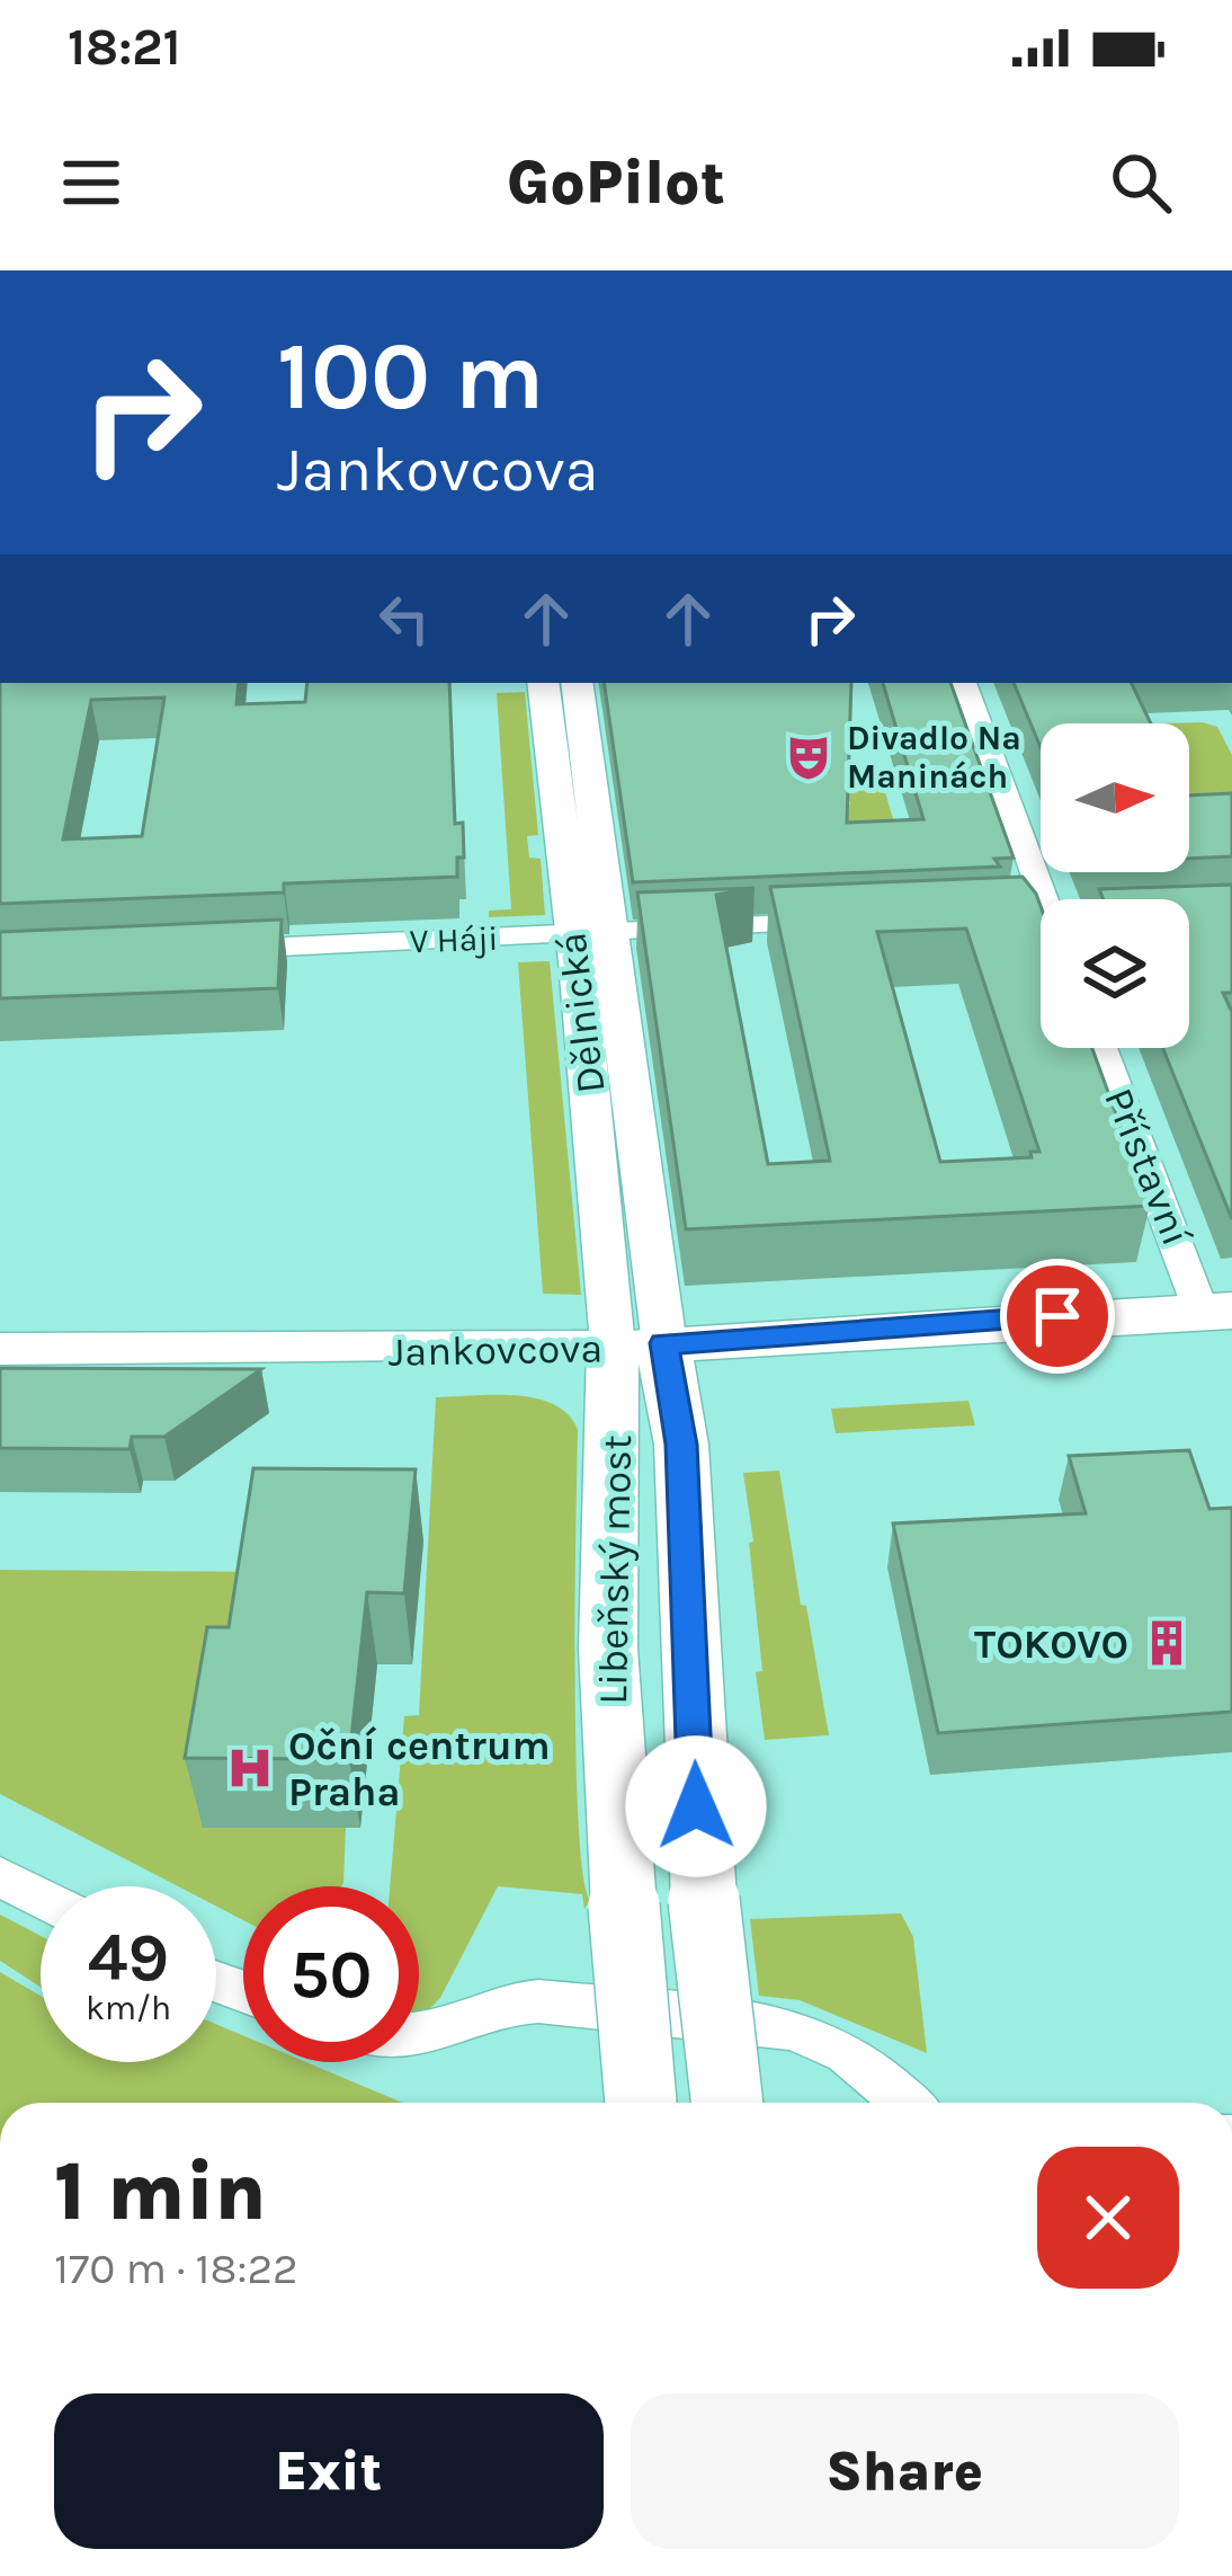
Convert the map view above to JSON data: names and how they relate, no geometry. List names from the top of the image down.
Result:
{
  "streets": {
    "main road": ["Jankovcova", "Libeňský most"],
    "street": ["V Háji", "Dělnická", "Přístavní"]
  },
  "crossings": [
    ["V Háji", "Dělnická"],
    ["Dělnická", "Jankovcova"],
    ["Dělnická", "Libeňský most"],
    ["Přístavní", "Jankovcova"],
    ["Jankovcova", "Libeňský most"]
  ],
  "places": {
    "theatre": ["Divadlo Na Maninách"],
    "building": ["TOKOVO"],
    "hospital": ["Oční centrum Praha"]
  },
  "north": "right",
  "page": {
    "status": "18:21",
    "header": "GoPilot",
    "turn": ["100 m", "Jankovcova"],
    "speed": "49 km/h",
    "limit": "50",
    "heading": ["1 min", "170 m · 18:22"],
    "buttons": ["Exit", "Share"]
  }
}
